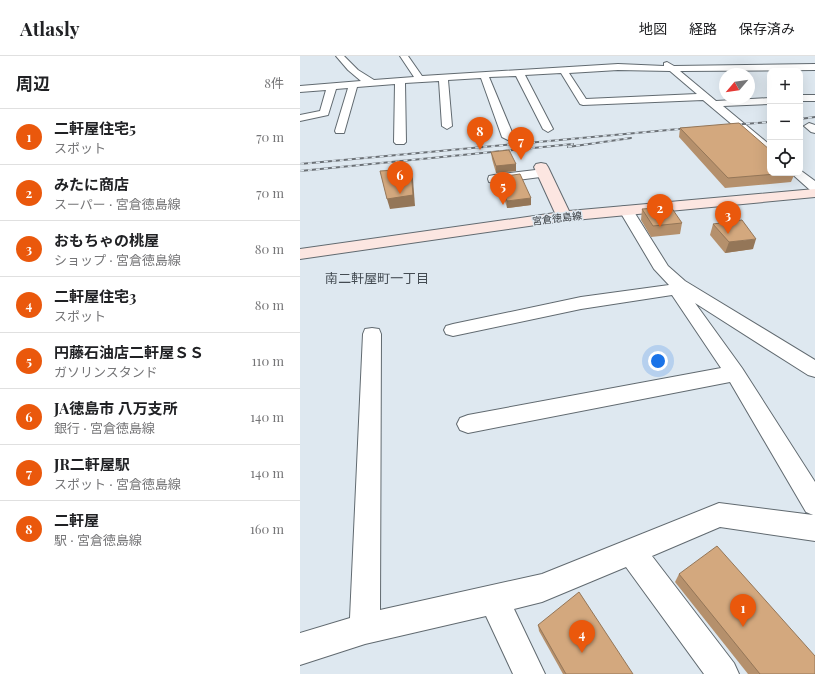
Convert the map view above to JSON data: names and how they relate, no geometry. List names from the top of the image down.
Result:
{
  "streets": {
    "main road": ["宮倉徳島線"]
  },
  "districts": ["南二軒屋町一丁目"],
  "north": "bottom left",
  "page": {
    "header": "Atlasly",
    "nav": ["地図", "経路", "保存済み"],
    "heading": ["周辺", "8件"],
    "map_buttons": ["+", "−"],
    "list": [
      {
        "mark": "1",
        "name": "二軒屋住宅5",
        "note": "スポット",
        "value": "70 m"
      },
      {
        "mark": "2",
        "name": "みたに商店",
        "note": "スーパー · 宮倉徳島線",
        "value": "70 m"
      },
      {
        "mark": "3",
        "name": "おもちゃの桃屋",
        "note": "ショップ · 宮倉徳島線",
        "value": "80 m"
      },
      {
        "mark": "4",
        "name": "二軒屋住宅3",
        "note": "スポット",
        "value": "80 m"
      },
      {
        "mark": "5",
        "name": "円藤石油店二軒屋ＳＳ",
        "note": "ガソリンスタンド",
        "value": "110 m"
      },
      {
        "mark": "6",
        "name": "JA徳島市 八万支所",
        "note": "銀行 · 宮倉徳島線",
        "value": "140 m"
      },
      {
        "mark": "7",
        "name": "JR二軒屋駅",
        "note": "スポット · 宮倉徳島線",
        "value": "140 m"
      },
      {
        "mark": "8",
        "name": "二軒屋",
        "note": "駅 · 宮倉徳島線",
        "value": "160 m"
      }
    ],
    "pins": [
      "8",
      "7",
      "6",
      "5",
      "2",
      "3",
      "1",
      "4"
    ]
  }
}
